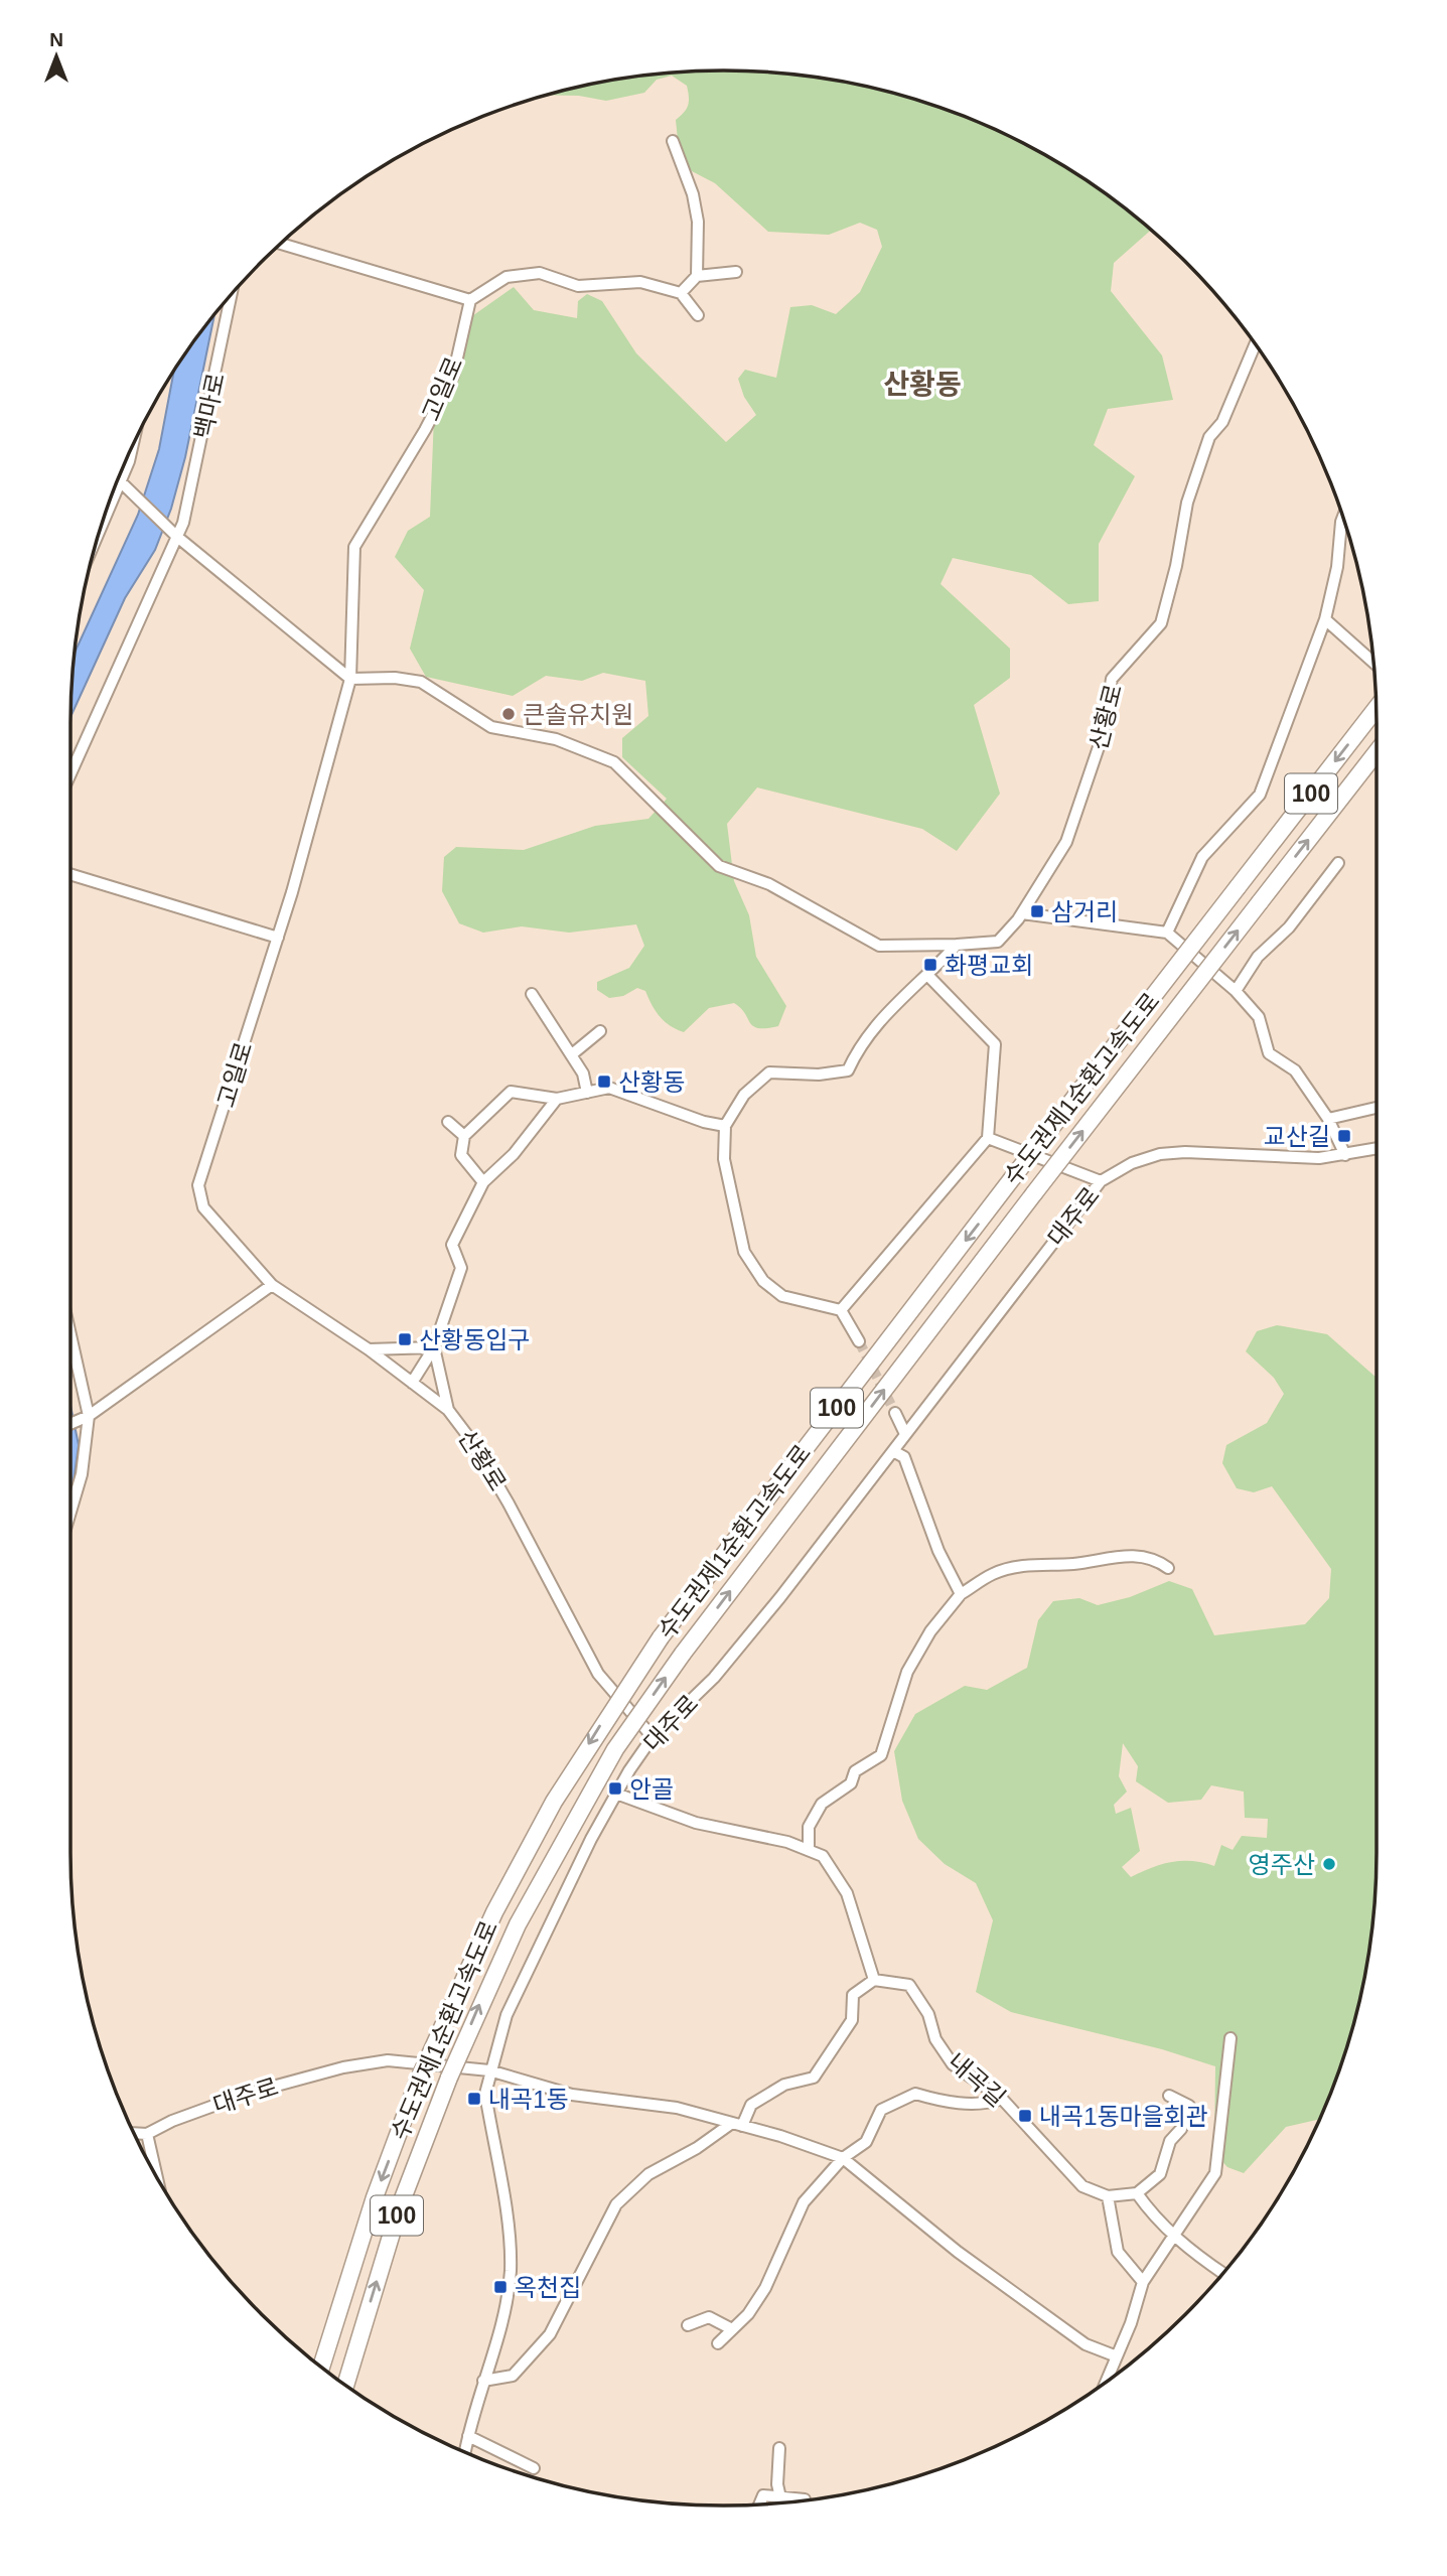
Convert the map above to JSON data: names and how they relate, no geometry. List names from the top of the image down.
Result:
{
  "streets": {
    "highway": ["100", "수도권제1순환고속도로"],
    "street": [
      "고일로",
      "백마로",
      "산황로",
      "대주로",
      "내곡길"
    ]
  },
  "crossings": [
    ["고일로", "산황로"],
    ["산황로", "대주로"]
  ],
  "districts": ["산황동"],
  "places": {
    "other": ["큰솔유치원", "영주산"],
    "transit": [
      "삼거리",
      "화평교회",
      "산황동",
      "교산길",
      "산황동입구",
      "안골",
      "내곡1동",
      "내곡1동마을회관",
      "옥천집"
    ]
  },
  "north": "top"
}
